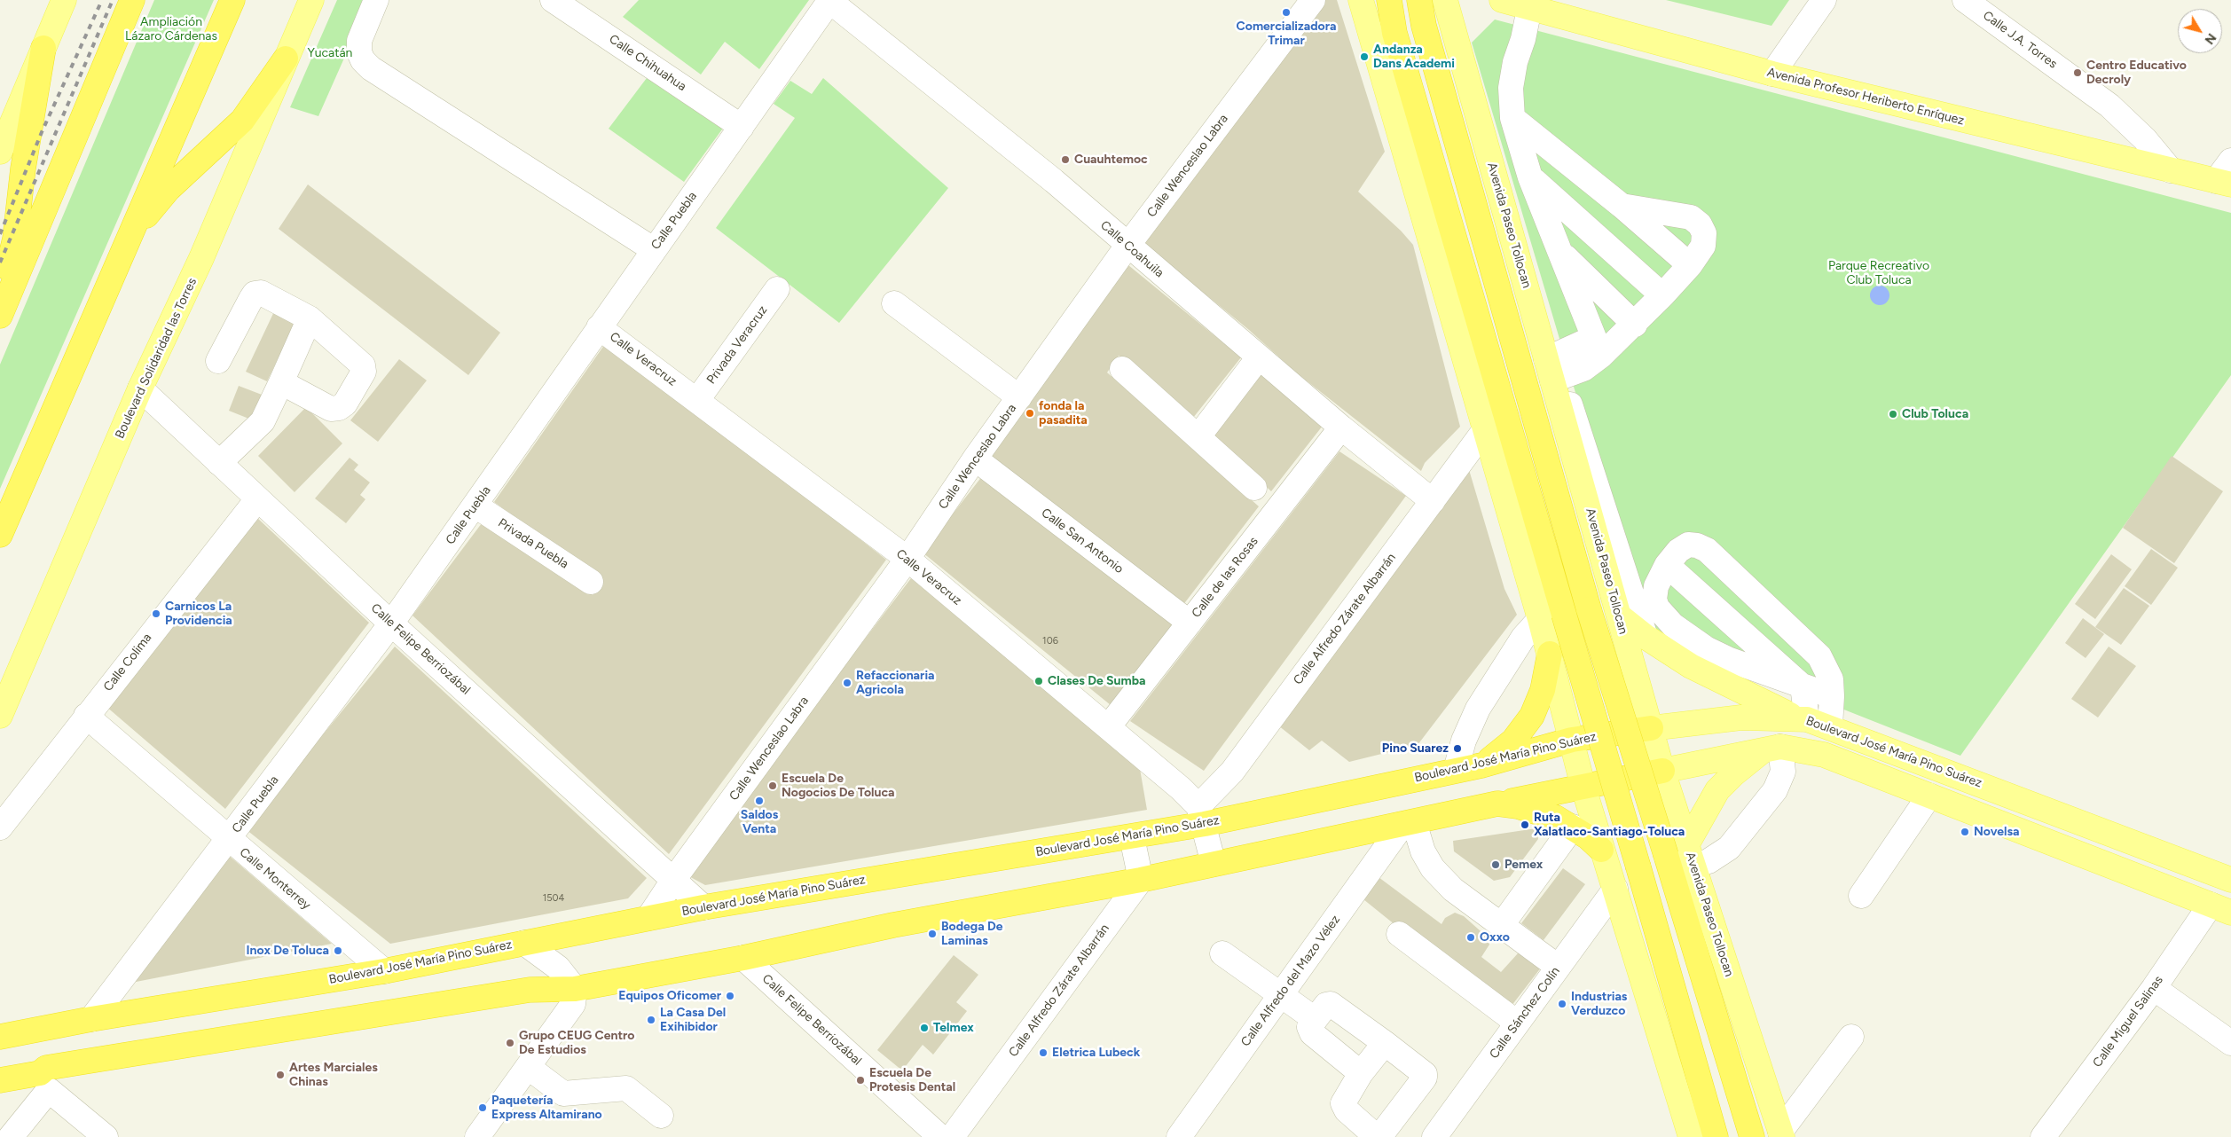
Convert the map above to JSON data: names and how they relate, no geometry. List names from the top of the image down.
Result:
{
  "streets": {
    "highway": ["Avenida Paseo Tollocan", "Boulevard José María Pino Suárez"],
    "main road": ["Avenida Profesor Heriberto Enríquez", "Boulevard Solidaridad las Torres"],
    "street": [
      "Calle J.A. Torres",
      "Calle Chihuahua",
      "Calle Wenceslao Labra",
      "Calle Puebla",
      "Calle Coahuila",
      "Privada Veracruz",
      "Calle Veracruz",
      "Calle San Antonio",
      "Privada Puebla",
      "Calle de las Rosas",
      "Calle Alfredo Zárate Albarrán",
      "Calle Felipe Berriozábal",
      "Calle Colima",
      "Calle Monterrey",
      "Calle Alfredo del Mazo Vélez",
      "Calle Sánchez Colín",
      "Calle Miguel Salinas"
    ]
  },
  "crossings": [
    ["Calle J.A. Torres", "Avenida Profesor Heriberto Enríquez"],
    ["Calle Chihuahua", "Calle Puebla"],
    ["Calle Wenceslao Labra", "Calle Coahuila"],
    ["Calle Wenceslao Labra", "Calle Veracruz"],
    ["Calle Wenceslao Labra", "Calle San Antonio"],
    ["Calle Wenceslao Labra", "Calle Felipe Berriozábal"],
    ["Calle Wenceslao Labra", "Boulevard José María Pino Suárez"],
    ["Calle Puebla", "Calle Coahuila"],
    ["Calle Puebla", "Calle Veracruz"],
    ["Calle Puebla", "Privada Puebla"],
    ["Calle Puebla", "Calle Felipe Berriozábal"],
    ["Calle Puebla", "Boulevard José María Pino Suárez"],
    ["Calle Puebla", "Calle Monterrey"],
    ["Avenida Paseo Tollocan", "Boulevard José María Pino Suárez"],
    ["Calle Coahuila", "Calle de las Rosas"],
    ["Calle Coahuila", "Calle Alfredo Zárate Albarrán"],
    ["Privada Veracruz", "Calle Veracruz"],
    ["Boulevard Solidaridad las Torres", "Calle Felipe Berriozábal"],
    ["Calle Veracruz", "Calle de las Rosas"],
    ["Calle Veracruz", "Calle Alfredo Zárate Albarrán"],
    ["Calle Veracruz", "Boulevard José María Pino Suárez"],
    ["Calle San Antonio", "Calle de las Rosas"],
    ["Calle Alfredo Zárate Albarrán", "Boulevard José María Pino Suárez"],
    ["Calle Felipe Berriozábal", "Calle Colima"],
    ["Calle Felipe Berriozábal", "Boulevard José María Pino Suárez"],
    ["Calle Colima", "Calle Monterrey"],
    ["Boulevard José María Pino Suárez", "Calle Monterrey"]
  ],
  "parks": ["Ampliación Lázaro Cárdenas", "Yucatán", "Parque Recreativo Club Toluca"],
  "places": [
    "Comercializadora Trimar",
    "Andanza Dans Academi",
    "Centro Educativo Decroly",
    "Cuauhtemoc",
    "fonda la pasadita",
    "Club Toluca",
    "Carnicos La Providencia",
    "Clases De Sumba",
    "Refaccionaria Agricola",
    "Pino Suarez",
    "Escuela De Nogocios De Toluca",
    "Saldos Venta",
    "Ruta Xalatlaco-Santiago-Toluca",
    "Novelsa",
    "Pemex",
    "Bodega De Laminas",
    "Oxxo",
    "Inox De Toluca",
    "Equipos Oficomer",
    "Industrias Verduzco",
    "La Casa Del Exihibidor",
    "Telmex",
    "Grupo CEUG Centro De Estudios",
    "Eletrica Lubeck",
    "Artes Marciales Chinas",
    "Escuela De Protesis Dental",
    "Paquetería Express Altamirano"
  ],
  "house_numbers": ["106", "1504"],
  "north": "bottom right"
}
